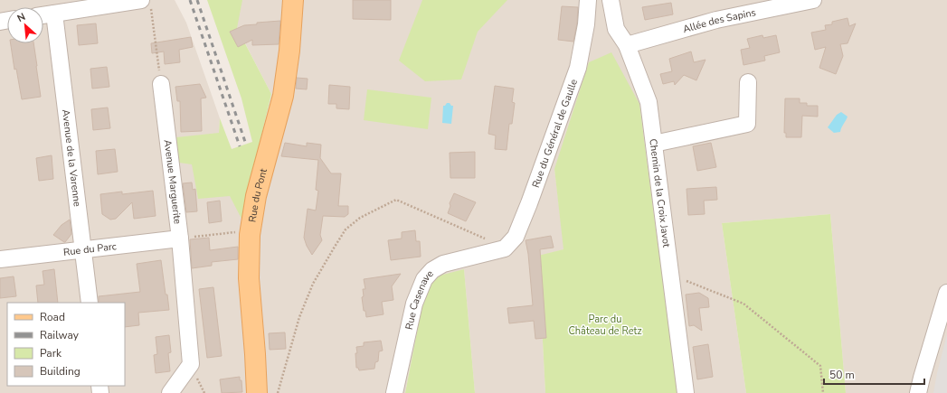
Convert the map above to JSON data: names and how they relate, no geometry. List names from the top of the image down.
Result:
{
  "streets": {
    "main road": ["Rue du Pont"],
    "street": [
      "Allée des Sapins",
      "Rue du Général de Gaulle",
      "Avenue de la Varenne",
      "Avenue Marguerite",
      "Chemin de la Croix Javot",
      "Rue du Parc",
      "Rue Casenave"
    ]
  },
  "crossings": [
    ["Allée des Sapins", "Chemin de la Croix Javot"],
    ["Rue du Général de Gaulle", "Rue Casenave"],
    ["Avenue de la Varenne", "Rue du Parc"],
    ["Avenue Marguerite", "Rue du Parc"]
  ],
  "parks": ["Parc du Château de Retz"],
  "legend": [
    "Road",
    "Railway",
    "Park",
    "Building"
  ],
  "scale_bar": "50 m",
  "north": "top left"
}
